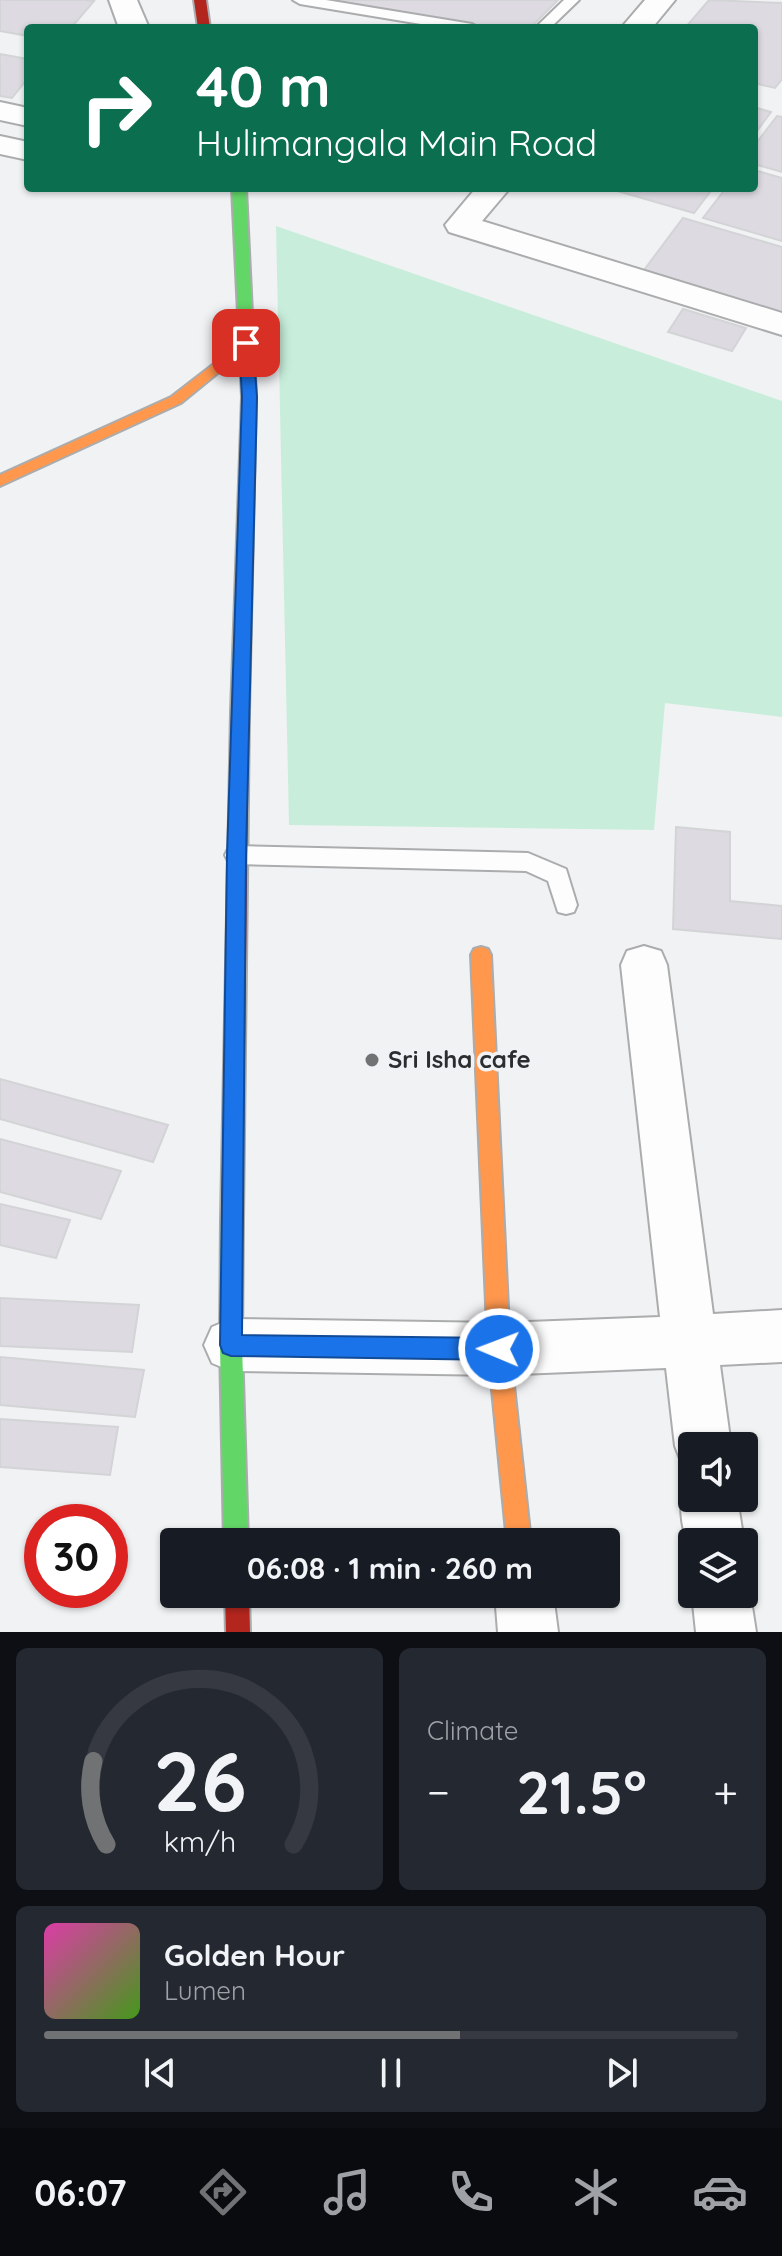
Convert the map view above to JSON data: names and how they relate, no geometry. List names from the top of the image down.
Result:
{
  "places": ["Sri Isha cafe"],
  "page": {
    "turn": ["40 m", "Hulimangala Main Road"],
    "limit": "30",
    "trip": "06:08 · 1 min · 260 m",
    "tile": "Climate",
    "heat": ["−", "21.5°", "+"],
    "song": ["Golden Hour", "Lumen"],
    "tabs": "06:07",
    "gauge": ["26", "km/h"]
  }
}
